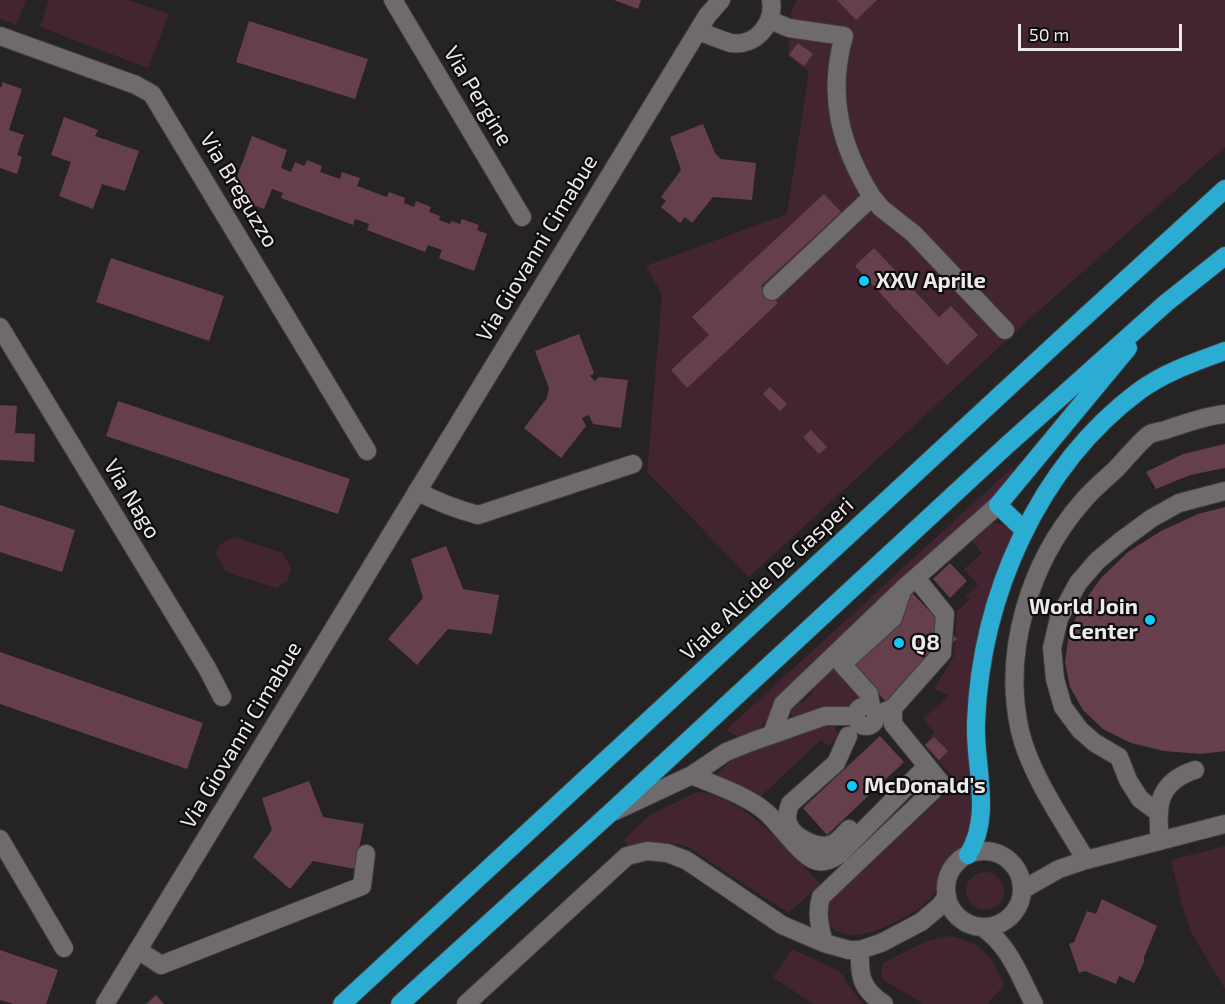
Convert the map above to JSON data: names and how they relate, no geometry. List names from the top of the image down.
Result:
{
  "streets": {
    "highway": ["Viale Alcide De Gasperi"],
    "street": [
      "Via Pergine",
      "Via Breguzzo",
      "Via Giovanni Cimabue",
      "Via Nago"
    ]
  },
  "places": [
    "XXV Aprile",
    "World Join Center",
    "Q8",
    "McDonald's"
  ],
  "scale_bar": "50 m"
}
